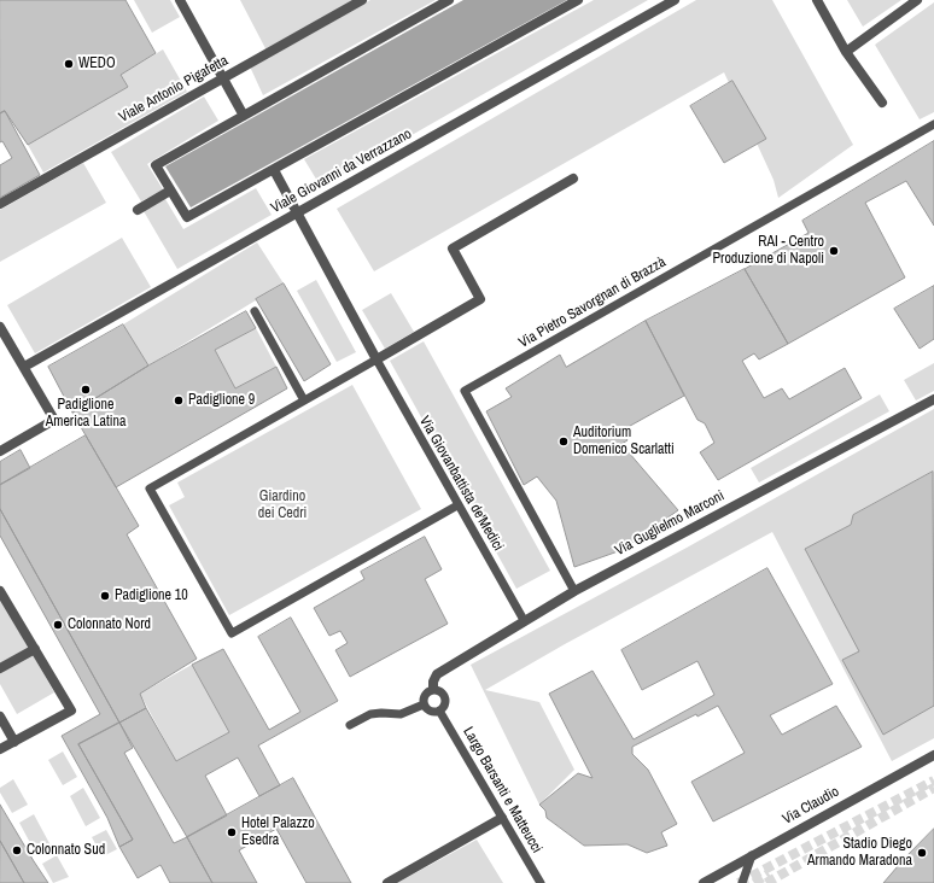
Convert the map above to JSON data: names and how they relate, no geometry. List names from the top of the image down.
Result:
{
  "streets": {
    "street": [
      "Viale Antonio Pigafetta",
      "Viale Giovanni da Verrazzano",
      "Via Guglielmo Marconi",
      "Via Claudio"
    ],
    "lane": ["Via Pietro Savorgnan di Brazzà", "Via Giovanbattista de'Medici", "Largo Barsanti e Matteucci"]
  },
  "crossings": [
    ["Via Pietro Savorgnan di Brazzà", "Via Guglielmo Marconi"],
    ["Via Giovanbattista de'Medici", "Via Guglielmo Marconi"],
    ["Via Guglielmo Marconi", "Largo Barsanti e Matteucci"]
  ],
  "parks": ["Giardino dei Cedri"],
  "places": [
    "WEDO",
    "RAI - Centro Produzione di Napoli",
    "Padiglione America Latina",
    "Padiglione 9",
    "Auditorium Domenico Scarlatti",
    "Padiglione 10",
    "Colonnato Nord",
    "Hotel Palazzo Esedra",
    "Colonnato Sud",
    "Stadio Diego Armando Maradona"
  ]
}
